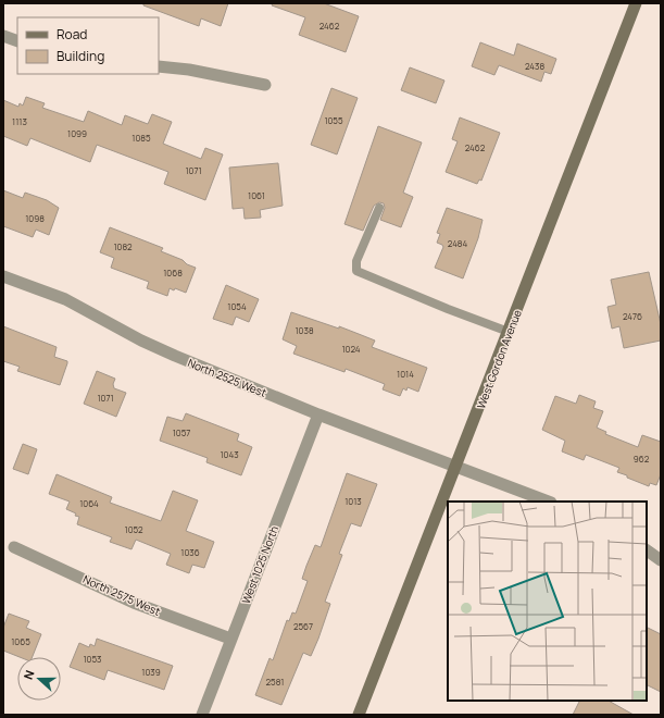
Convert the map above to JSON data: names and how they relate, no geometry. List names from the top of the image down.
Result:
{
  "streets": {
    "main road": ["West Gordon Avenue"],
    "street": ["North 2525 West", "West 1025 North", "North 2575 West"]
  },
  "crossings": [
    ["West Gordon Avenue", "North 2525 West"],
    ["North 2525 West", "West 1025 North"],
    ["West 1025 North", "North 2575 West"]
  ],
  "house_numbers": [
    "2462",
    "2438",
    "1055",
    "1113",
    "1099",
    "1085",
    "2462",
    "1071",
    "1061",
    "1098",
    "2484",
    "1082",
    "1068",
    "1054",
    "2476",
    "1038",
    "1024",
    "1014",
    "1071",
    "1057",
    "1043",
    "962",
    "1013",
    "1064",
    "1052",
    "1036",
    "2567",
    "1065",
    "1053",
    "1039",
    "2581"
  ],
  "legend": ["Road", "Building"],
  "north": "left"
}
